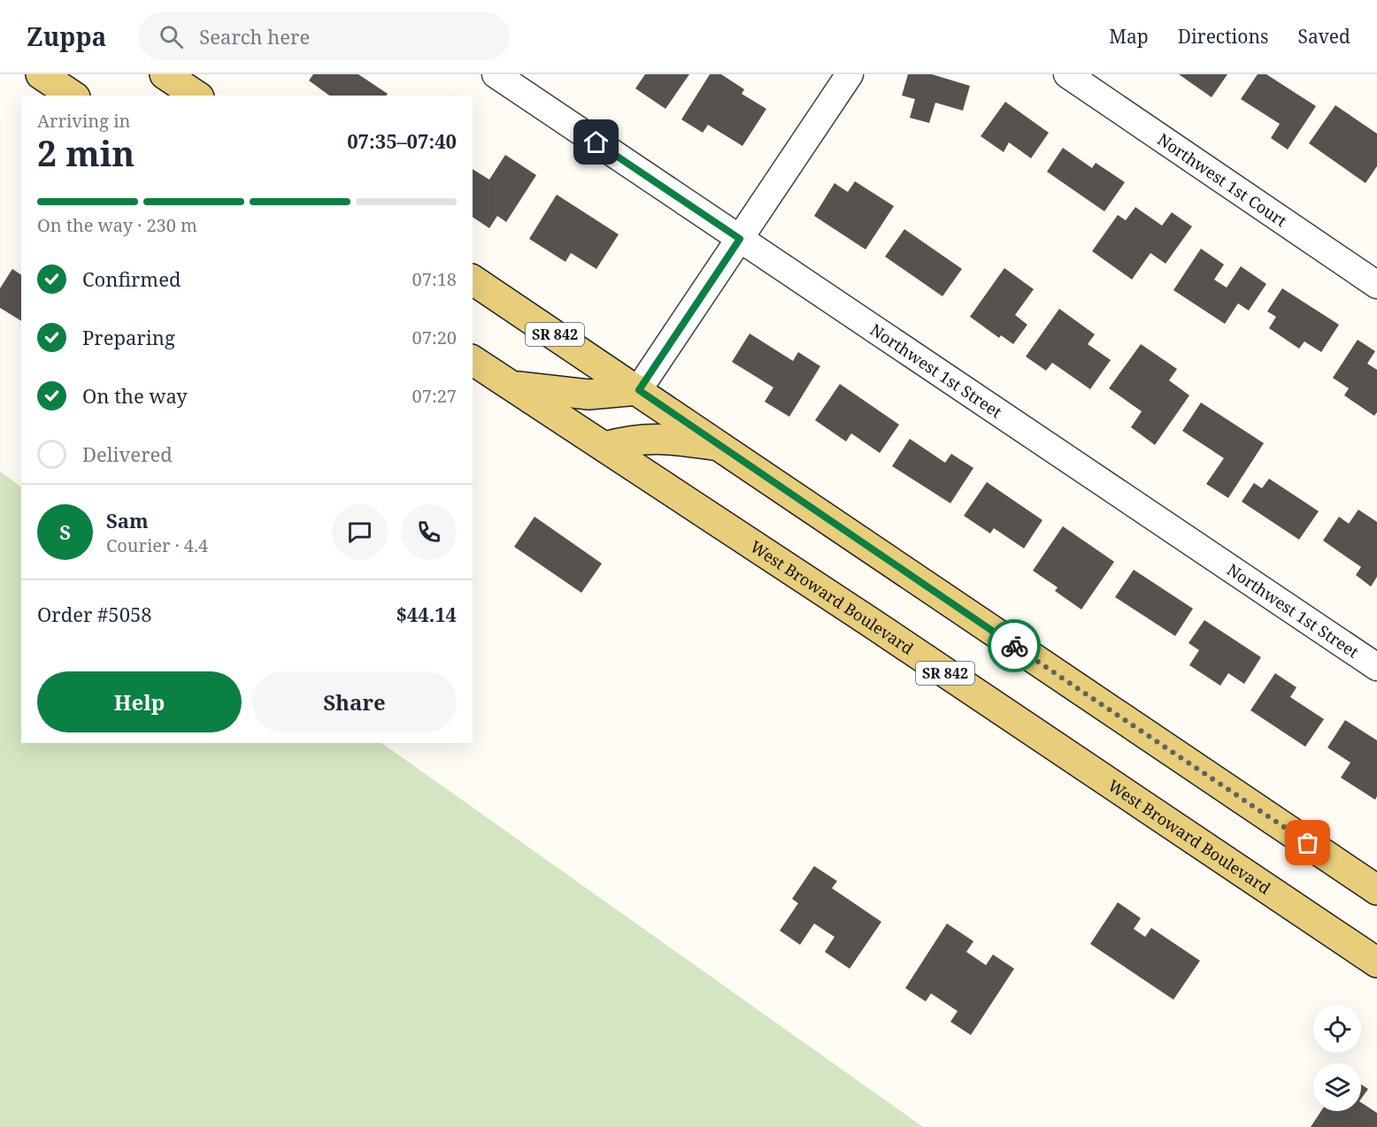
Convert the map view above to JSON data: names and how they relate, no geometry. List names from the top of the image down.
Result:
{
  "streets": {
    "main road": ["SR 842", "West Broward Boulevard"],
    "street": ["Northwest 1st Court", "Northwest 1st Street"]
  },
  "page": {
    "header": "Zuppa",
    "search": "Search here",
    "nav": ["Map", "Directions", "Saved"],
    "heading": ["2 min", "Arriving in", "07:35–07:40"],
    "panel": [
      "Sam",
      "Courier · 4.4",
      "Order #5058",
      "$44.14"
    ],
    "bar": "On the way · 230 m",
    "list": [
      ["Confirmed", "07:18"],
      ["Preparing", "07:20"],
      ["On the way", "07:27"],
      "Delivered"
    ],
    "round": "S",
    "buttons": ["Help", "Share"]
  }
}
